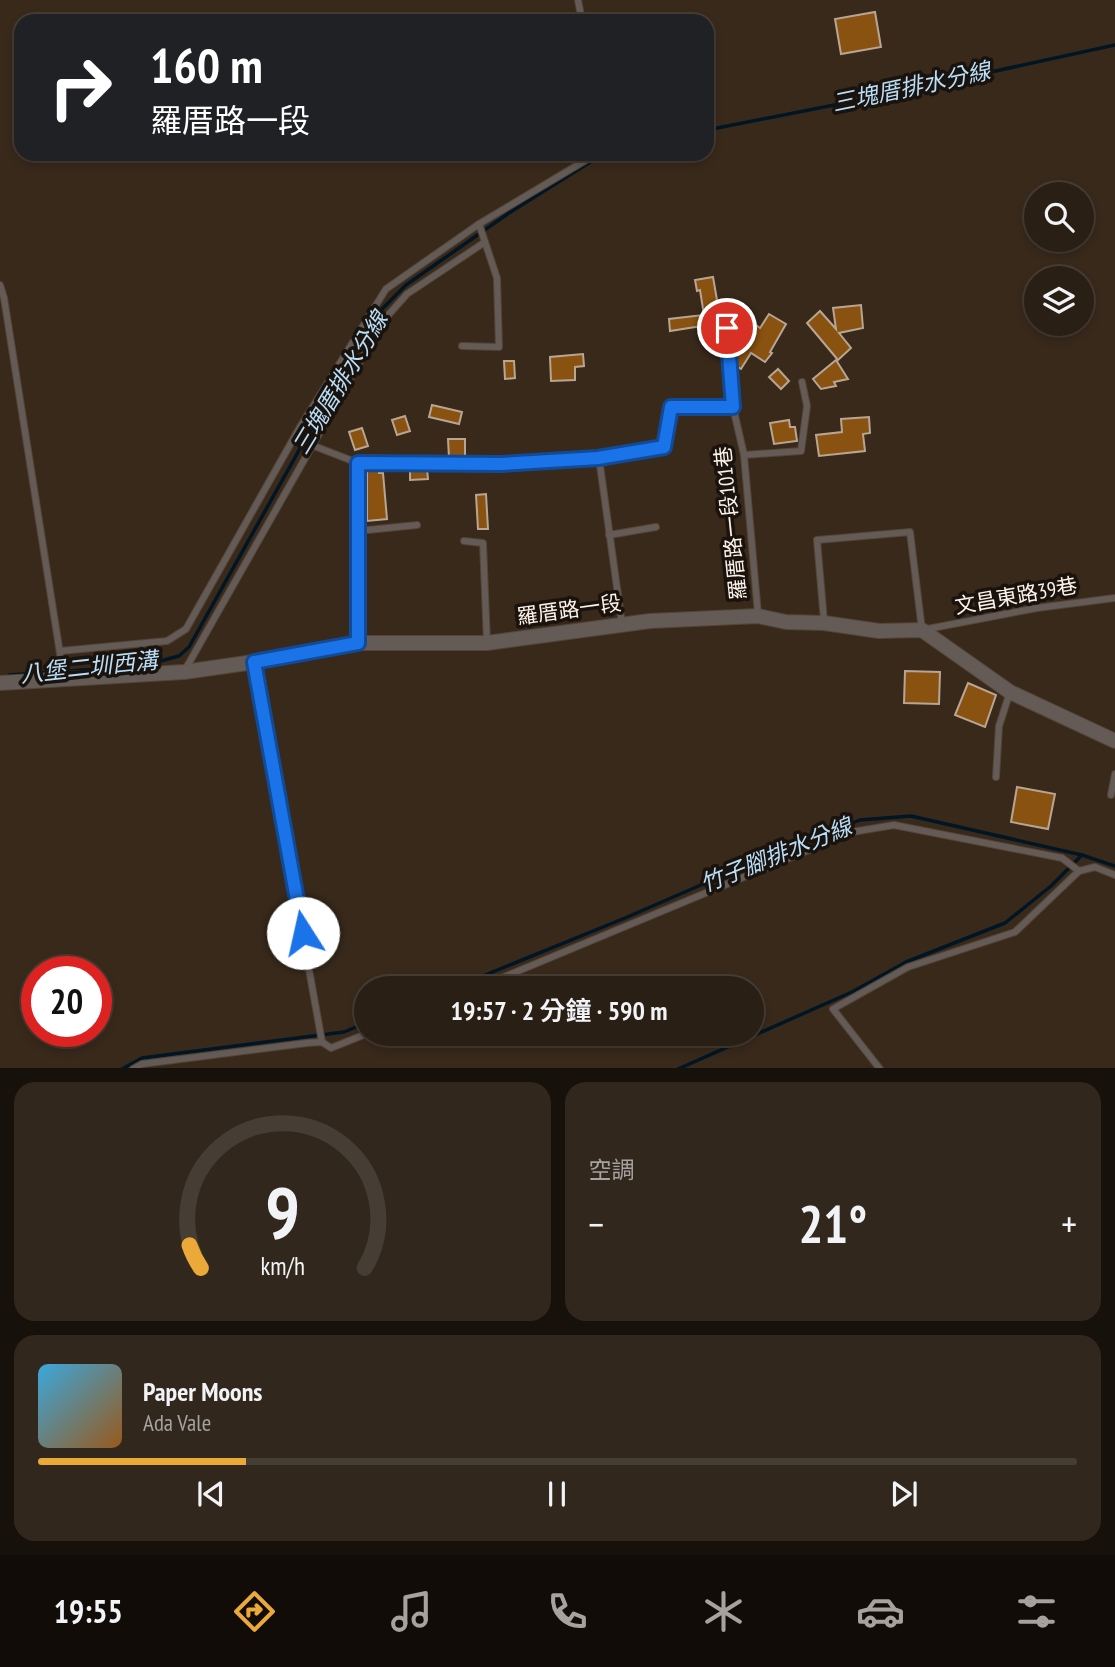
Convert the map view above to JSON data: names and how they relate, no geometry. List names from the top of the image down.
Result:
{
  "streets": {
    "street": ["羅厝路一段"],
    "lane": ["羅厝路一段101巷", "文昌東路39巷"]
  },
  "crossings": [
    ["羅厝路一段101巷", "羅厝路一段"],
    ["文昌東路39巷", "羅厝路一段"]
  ],
  "water": ["三塊厝排水分線", "八堡二圳西溝", "竹子腳排水分線"],
  "page": {
    "turn": ["160 m", "羅厝路一段"],
    "limit": "20",
    "trip": "19:57 · 2 分鐘 · 590 m",
    "tile": "空調",
    "heat": ["−", "21°", "+"],
    "song": ["Paper Moons", "Ada Vale"],
    "tabs": "19:55",
    "gauge": ["9", "km/h"]
  }
}
